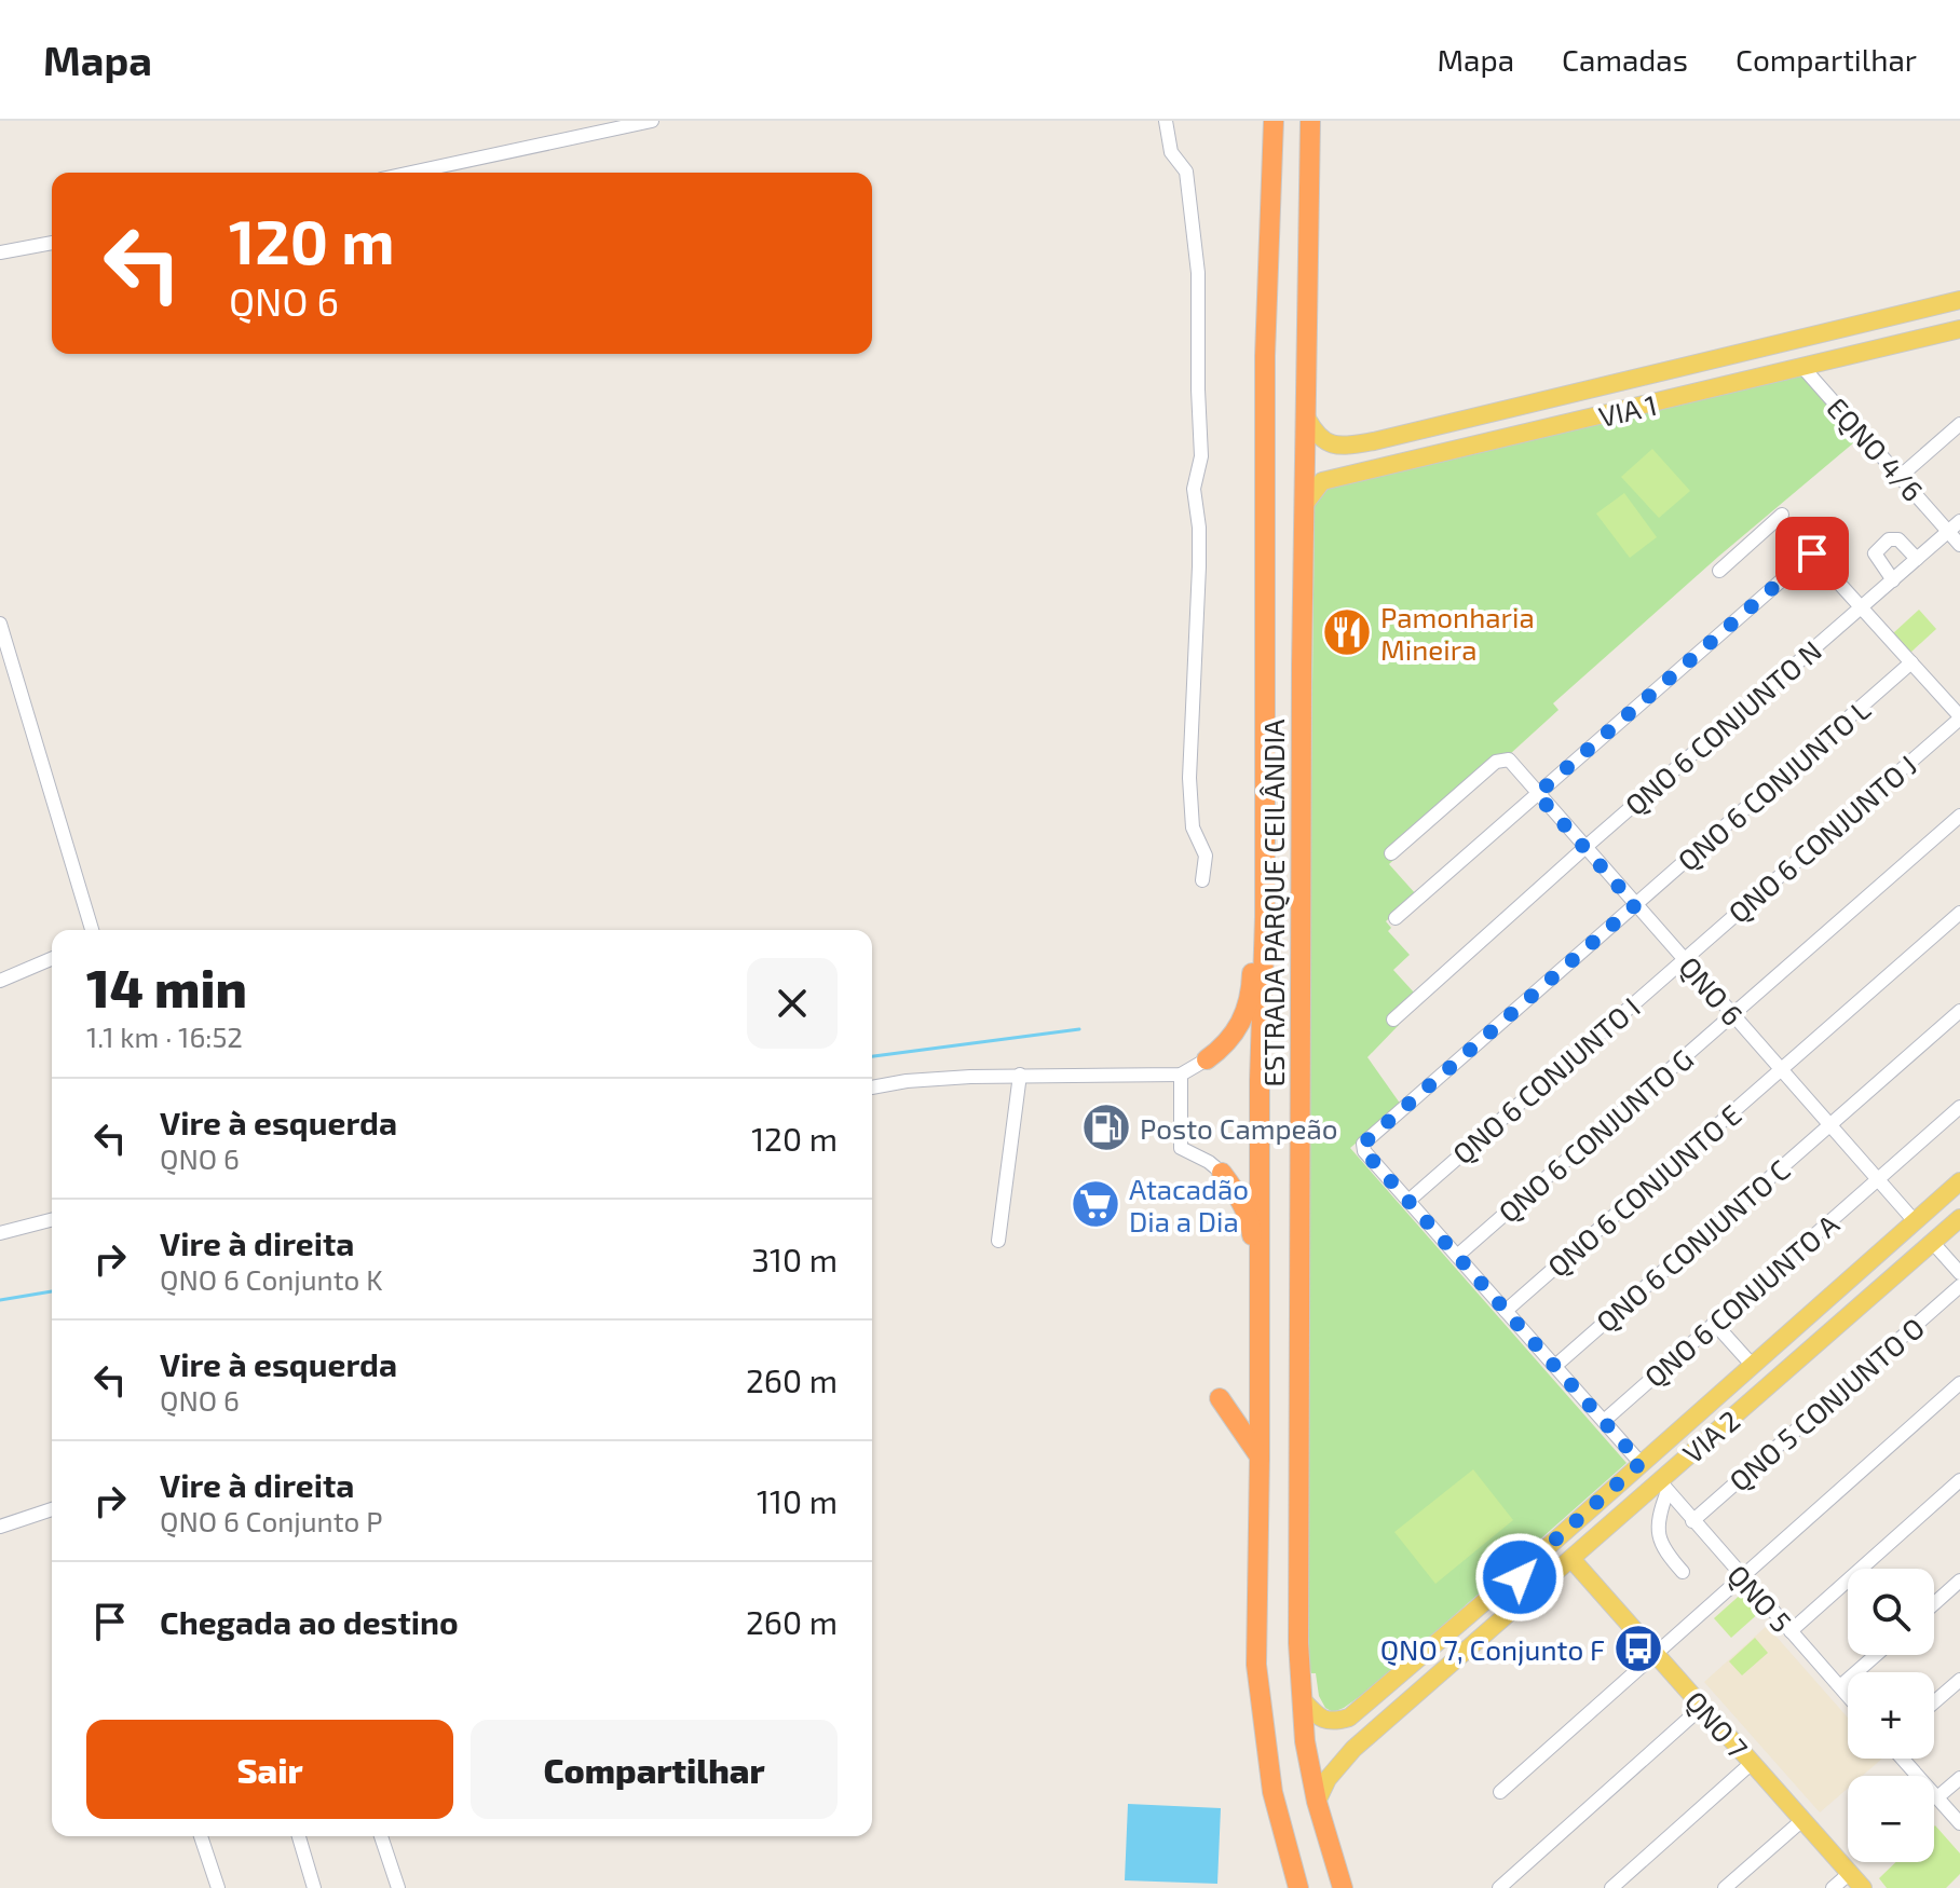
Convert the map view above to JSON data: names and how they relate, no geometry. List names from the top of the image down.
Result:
{
  "streets": {
    "highway": ["ESTRADA PARQUE CEILÂNDIA"],
    "main road": ["VIA 1", "VIA 2", "QNO 7"],
    "street": [
      "EQNO 4/6",
      "QNO 6 CONJUNTO N",
      "QNO 6 CONJUNTO L",
      "QNO 6 CONJUNTO J",
      "QNO 6",
      "QNO 6 CONJUNTO I",
      "QNO 6 CONJUNTO G",
      "QNO 6 CONJUNTO E",
      "QNO 6 CONJUNTO C",
      "QNO 6 CONJUNTO A",
      "QNO 5 CONJUNTO O",
      "QNO 5"
    ]
  },
  "crossings": [
    ["VIA 1", "EQNO 4/6"],
    ["VIA 1", "ESTRADA PARQUE CEILÂNDIA"],
    ["QNO 6 CONJUNTO N", "QNO 6"],
    ["QNO 6 CONJUNTO L", "QNO 6"],
    ["QNO 6 CONJUNTO L", "QNO 6 CONJUNTO I"],
    ["QNO 6 CONJUNTO J", "QNO 6"],
    ["QNO 6 CONJUNTO J", "QNO 6 CONJUNTO I"],
    ["ESTRADA PARQUE CEILÂNDIA", "VIA 2"],
    ["QNO 6", "QNO 6 CONJUNTO I"],
    ["QNO 6", "QNO 6 CONJUNTO G"],
    ["QNO 6", "QNO 6 CONJUNTO E"],
    ["QNO 6", "QNO 6 CONJUNTO C"],
    ["QNO 6", "QNO 6 CONJUNTO A"],
    ["QNO 6", "VIA 2"],
    ["QNO 5 CONJUNTO O", "QNO 5"],
    ["VIA 2", "QNO 5"],
    ["VIA 2", "QNO 7"]
  ],
  "places": {
    "restaurant": ["Pamonharia Mineira"],
    "fuel station": ["Posto Campeão"],
    "supermarket": ["Atacadão Dia a Dia"],
    "bus stop": ["QNO 7, Conjunto F"]
  },
  "page": {
    "header": "Mapa",
    "nav": ["Mapa", "Camadas", "Compartilhar"],
    "turn": ["120 m", "QNO 6"],
    "heading": ["14 min", "1.1 km · 16:52"],
    "list": [
      {
        "name": "Vire à esquerda",
        "note": "QNO 6",
        "value": "120 m"
      },
      {
        "name": "Vire à direita",
        "note": "QNO 6 Conjunto K",
        "value": "310 m"
      },
      {
        "name": "Vire à esquerda",
        "note": "QNO 6",
        "value": "260 m"
      },
      {
        "name": "Vire à direita",
        "note": "QNO 6 Conjunto P",
        "value": "110 m"
      },
      {
        "name": "Chegada ao destino",
        "value": "260 m"
      }
    ],
    "map_buttons": ["+", "−"],
    "buttons": ["Sair", "Compartilhar"]
  }
}
